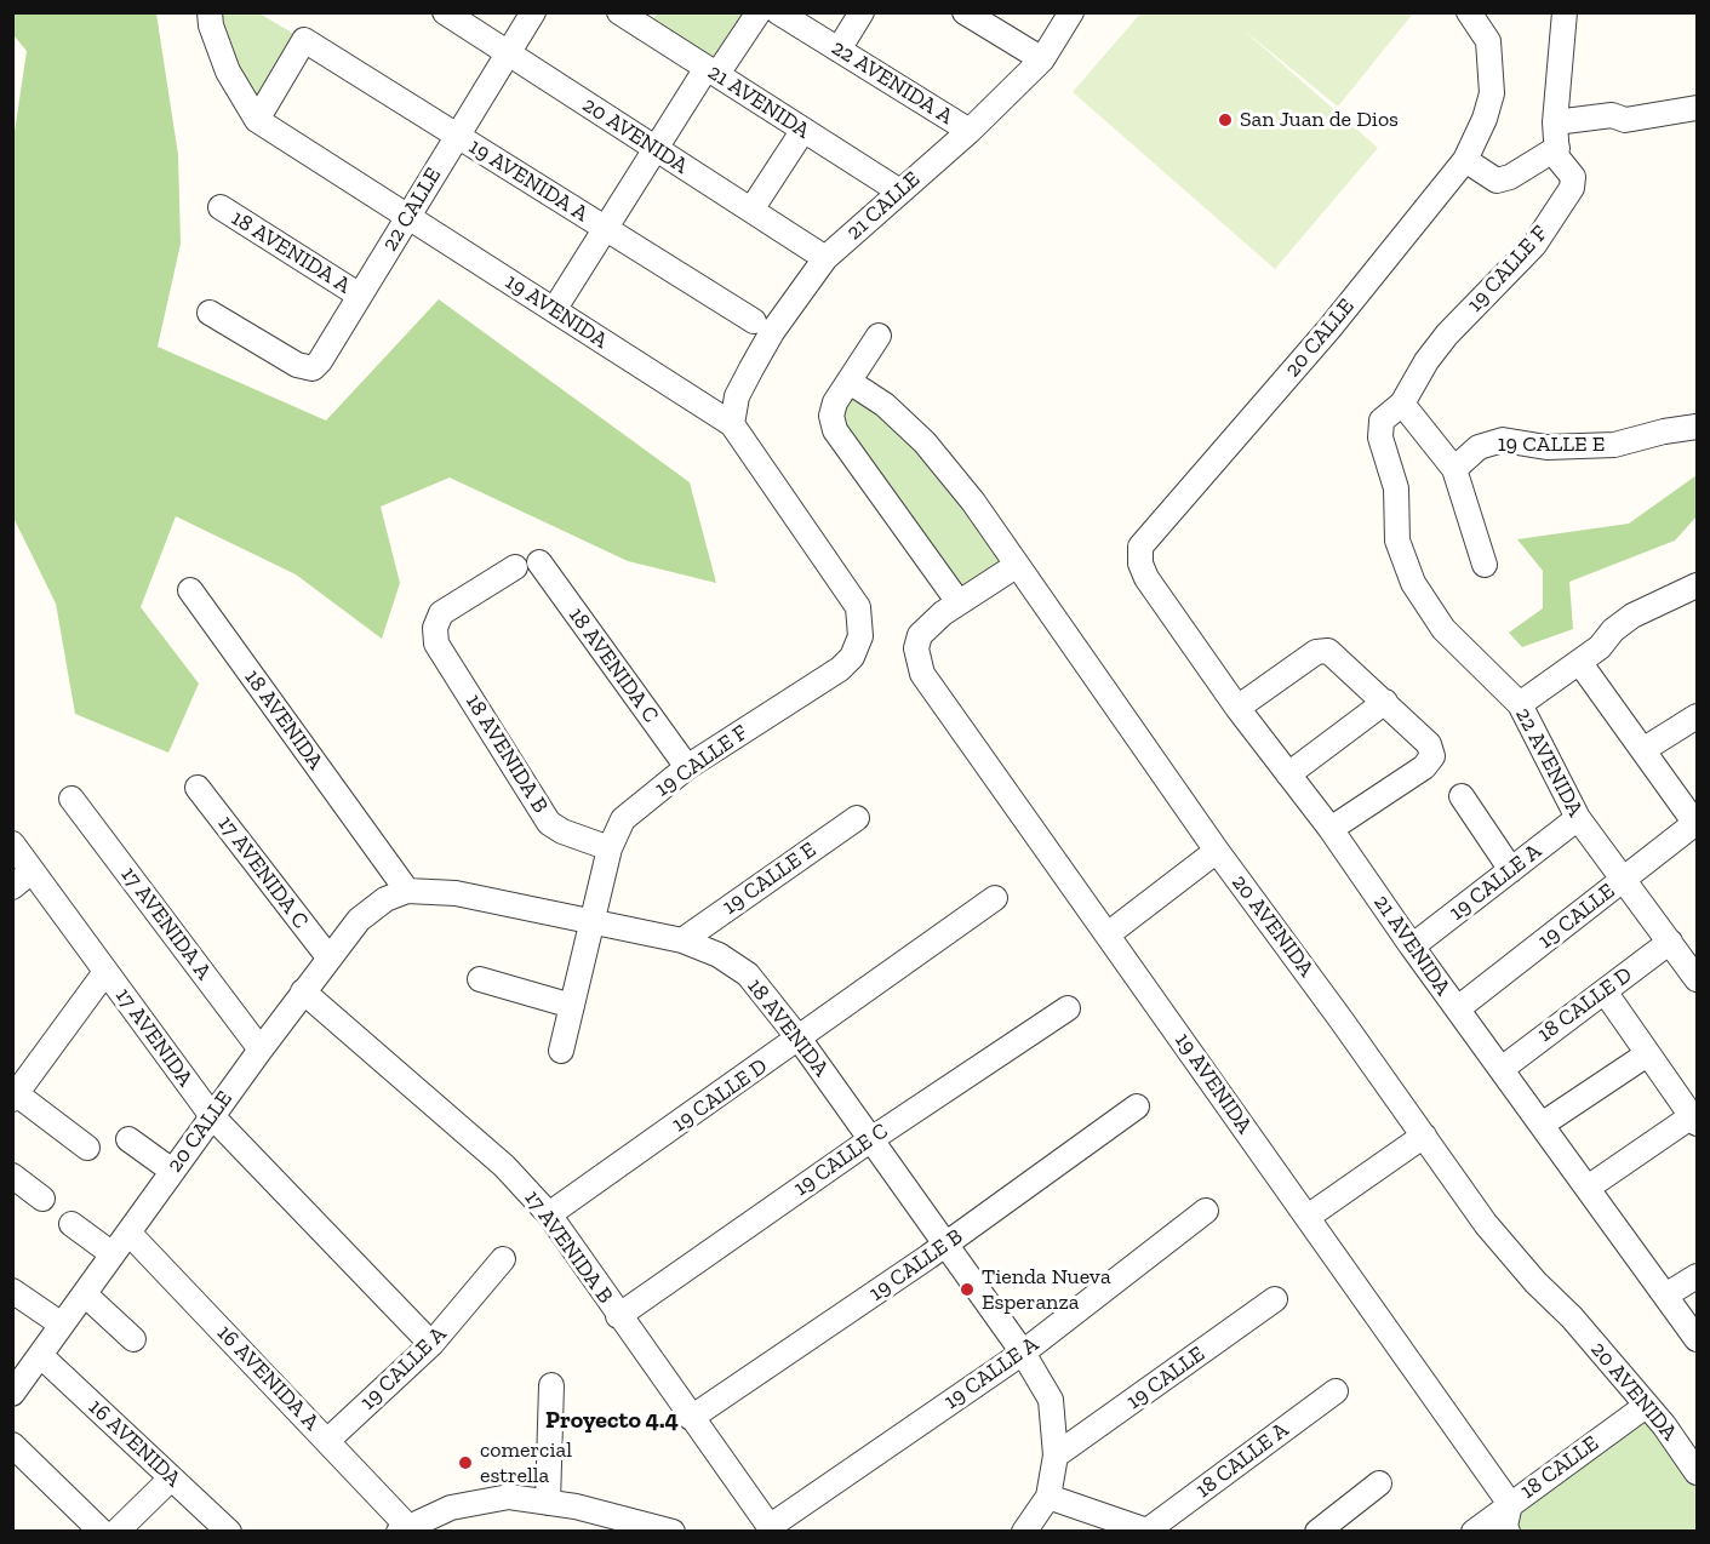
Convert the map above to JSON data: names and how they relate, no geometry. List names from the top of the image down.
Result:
{
  "streets": {
    "street": [
      "22 AVENIDA A",
      "21 AVENIDA",
      "20 AVENIDA",
      "19 AVENIDA A",
      "21 CALLE",
      "22 CALLE",
      "18 AVENIDA A",
      "19 CALLE F",
      "19 AVENIDA",
      "20 CALLE",
      "19 CALLE E",
      "18 AVENIDA C",
      "18 AVENIDA",
      "18 AVENIDA B",
      "22 AVENIDA",
      "17 AVENIDA C",
      "19 CALLE A",
      "19 CALLE",
      "17 AVENIDA A",
      "18 CALLE D",
      "17 AVENIDA",
      "19 CALLE D",
      "19 CALLE C",
      "17 AVENIDA B",
      "19 CALLE B",
      "16 AVENIDA A",
      "16 AVENIDA",
      "18 CALLE A",
      "18 CALLE"
    ]
  },
  "crossings": [
    ["22 AVENIDA A", "21 CALLE"],
    ["21 AVENIDA", "21 CALLE"],
    ["21 AVENIDA", "20 CALLE"],
    ["21 AVENIDA", "19 CALLE A"],
    ["21 AVENIDA", "19 CALLE"],
    ["21 AVENIDA", "18 CALLE D"],
    ["20 AVENIDA", "21 CALLE"],
    ["20 AVENIDA", "22 CALLE"],
    ["20 AVENIDA", "18 CALLE"],
    ["19 AVENIDA A", "22 CALLE"],
    ["19 AVENIDA A", "19 AVENIDA"],
    ["21 CALLE", "19 AVENIDA"],
    ["22 CALLE", "18 AVENIDA A"],
    ["22 CALLE", "19 AVENIDA"],
    ["19 CALLE F", "19 AVENIDA"],
    ["19 CALLE F", "18 AVENIDA C"],
    ["19 CALLE F", "18 AVENIDA"],
    ["19 CALLE F", "18 AVENIDA B"],
    ["19 CALLE F", "22 AVENIDA"],
    ["19 AVENIDA", "18 CALLE"],
    ["20 CALLE", "18 AVENIDA"],
    ["20 CALLE", "17 AVENIDA C"],
    ["20 CALLE", "17 AVENIDA A"],
    ["20 CALLE", "17 AVENIDA"],
    ["20 CALLE", "17 AVENIDA B"],
    ["20 CALLE", "16 AVENIDA A"],
    ["20 CALLE", "16 AVENIDA"],
    ["19 CALLE E", "18 AVENIDA"],
    ["18 AVENIDA", "19 CALLE A"],
    ["18 AVENIDA", "19 CALLE"],
    ["18 AVENIDA", "19 CALLE D"],
    ["18 AVENIDA", "19 CALLE C"],
    ["18 AVENIDA", "19 CALLE B"],
    ["22 AVENIDA", "19 CALLE A"],
    ["22 AVENIDA", "19 CALLE"],
    ["22 AVENIDA", "18 CALLE D"],
    ["19 CALLE A", "17 AVENIDA"],
    ["19 CALLE A", "17 AVENIDA B"],
    ["19 CALLE A", "16 AVENIDA A"],
    ["19 CALLE D", "17 AVENIDA B"],
    ["19 CALLE C", "17 AVENIDA B"],
    ["17 AVENIDA B", "19 CALLE B"]
  ],
  "districts": ["Proyecto 4.4"],
  "places": ["San Juan de Dios", "Tienda Nueva Esperanza", "comercial estrella"]
}
